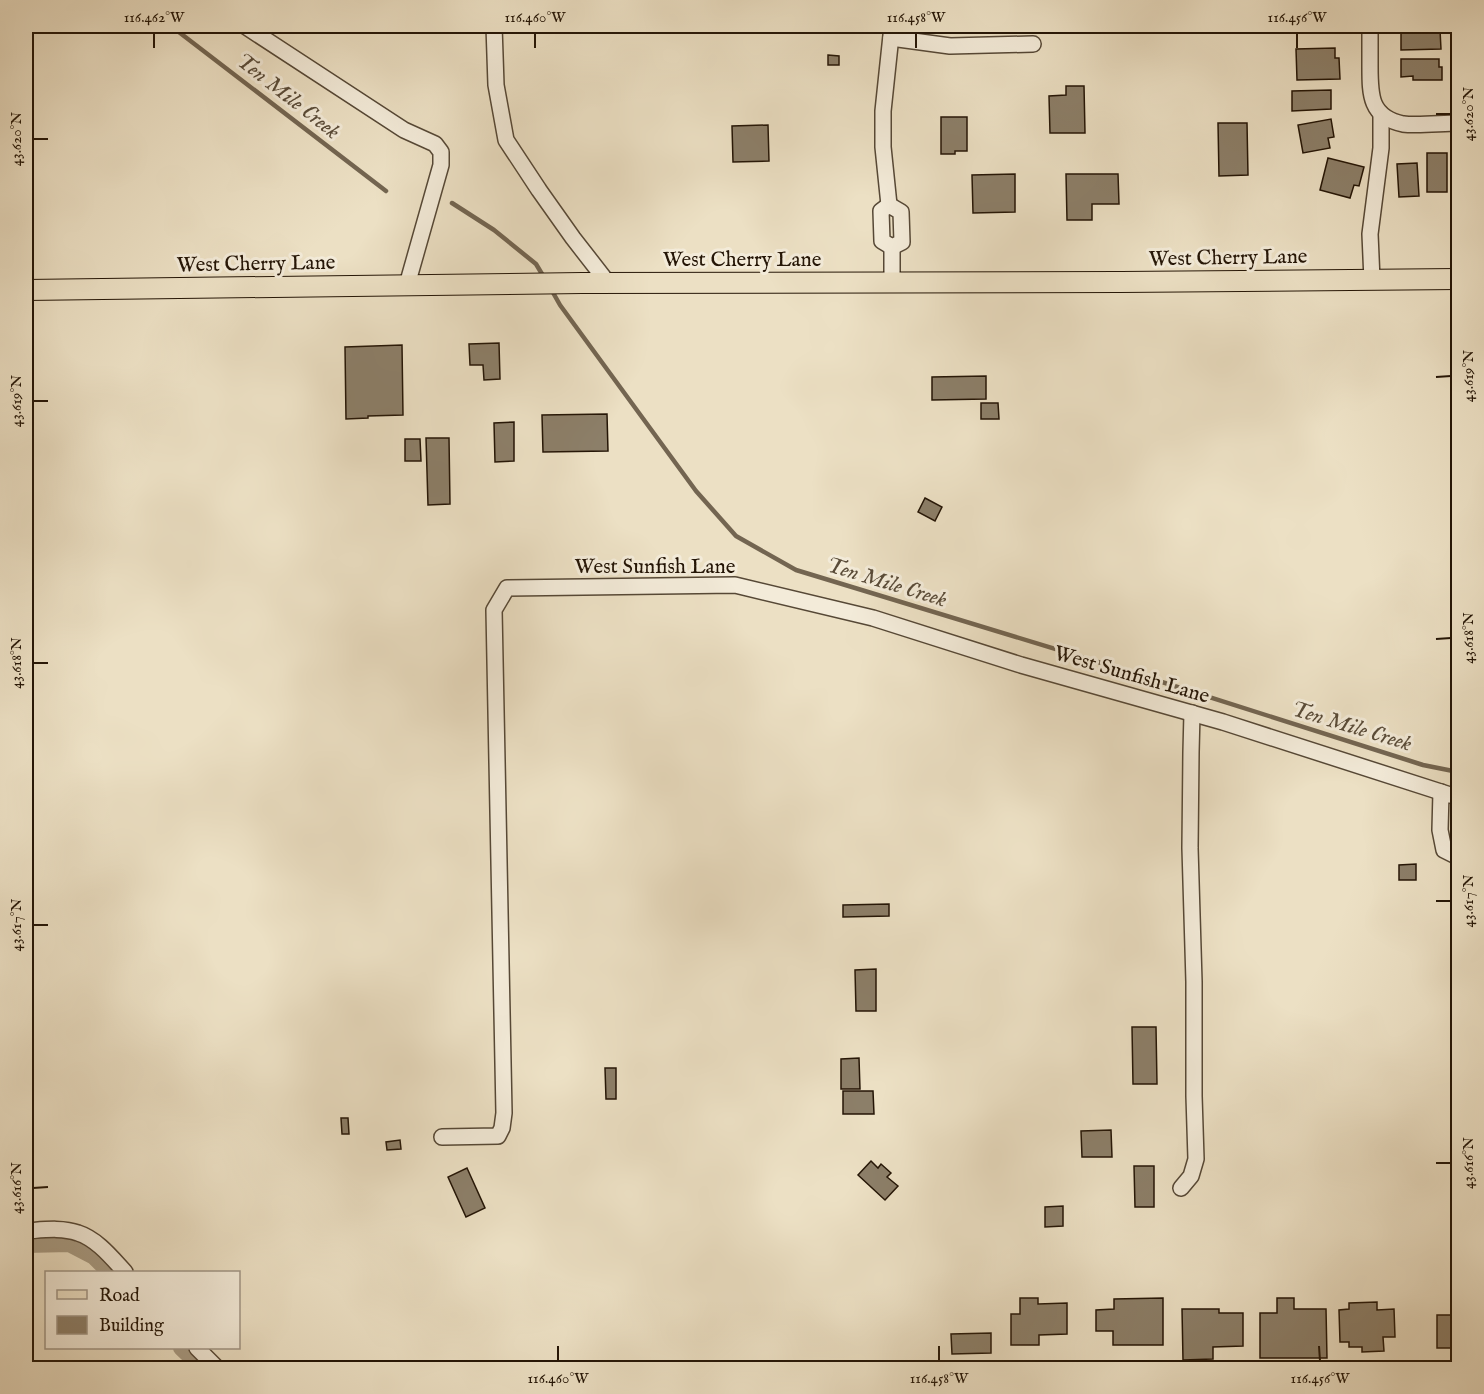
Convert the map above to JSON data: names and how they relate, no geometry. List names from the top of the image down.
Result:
{
  "streets": {
    "main road": ["West Cherry Lane"],
    "street": ["West Sunfish Lane"]
  },
  "water": ["Ten Mile Creek"],
  "legend": ["Road", "Building"],
  "coordinates": [
    "116.462°W",
    "116.460°W",
    "116.458°W",
    "116.456°W",
    "43.620°N",
    "43.619°N",
    "43.618°N",
    "43.617°N",
    "43.616°N"
  ]
}
